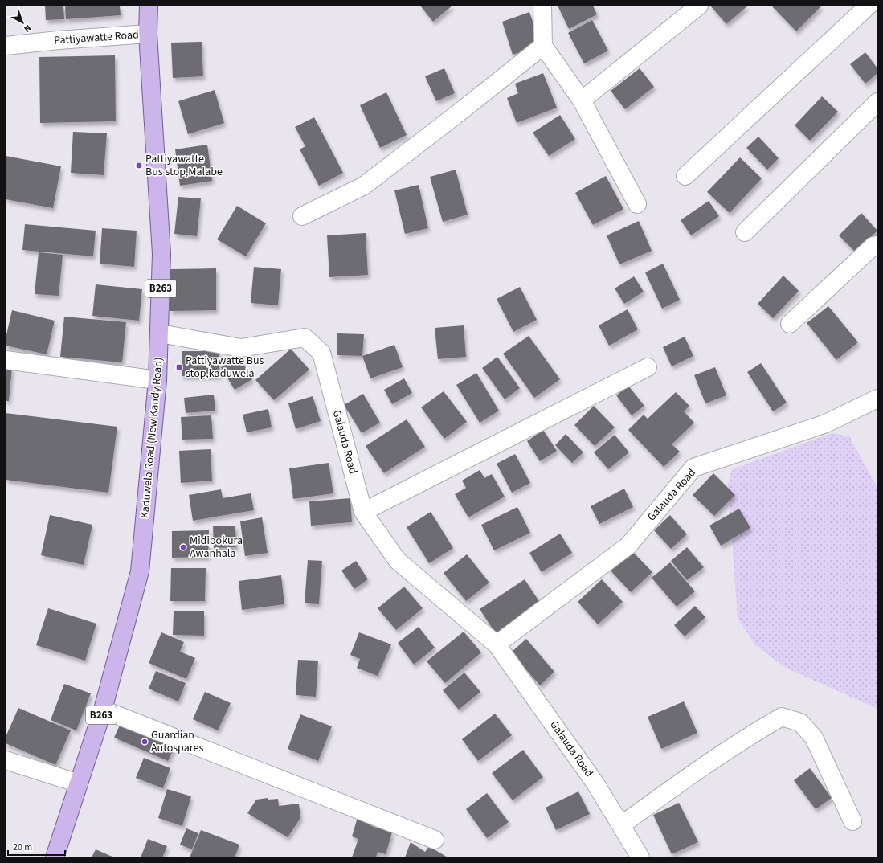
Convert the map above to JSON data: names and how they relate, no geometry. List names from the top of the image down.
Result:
{
  "streets": {
    "main road": ["B263", "Kaduwela Road (New Kandy Road)"],
    "street": ["Pattiyawatte Road", "Galauda Road"]
  },
  "crossings": [
    ["Pattiyawatte Road", "Kaduwela Road (New Kandy Road)"],
    ["Kaduwela Road (New Kandy Road)", "Galauda Road"]
  ],
  "places": {
    "transit": ["Pattiyawatte Bus stop,Malabe", "Pattiyawatte Bus stop,kaduwela"],
    "other": ["Midipokura Awanhala", "Guardian Autospares"]
  },
  "scale_bar": "20 m",
  "north": "bottom right"
}
